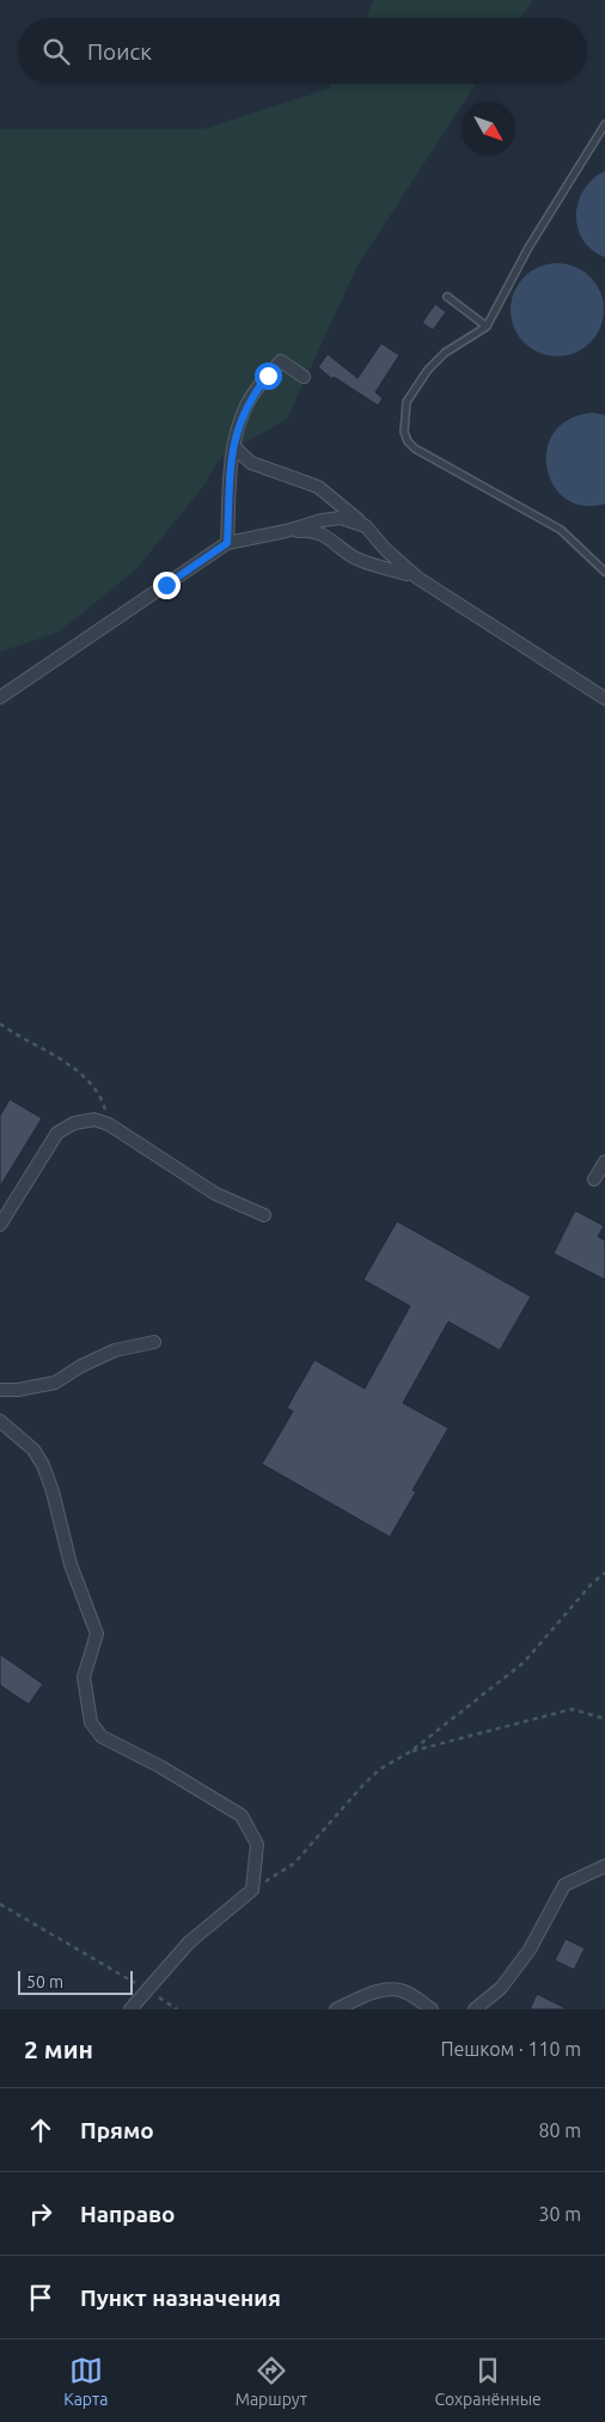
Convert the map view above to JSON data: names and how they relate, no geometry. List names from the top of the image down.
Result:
{
  "scale_bar": "50 m",
  "north": "bottom right",
  "page": {
    "search": "Поиск",
    "scale": "50 m",
    "heading": ["2 мин", "Пешком · 110 m"],
    "list": [
      ["Прямо", "80 m"],
      ["Направо", "30 m"],
      "Пункт назначения"
    ],
    "nav": ["Карта", "Маршрут", "Сохранённые"]
  }
}
